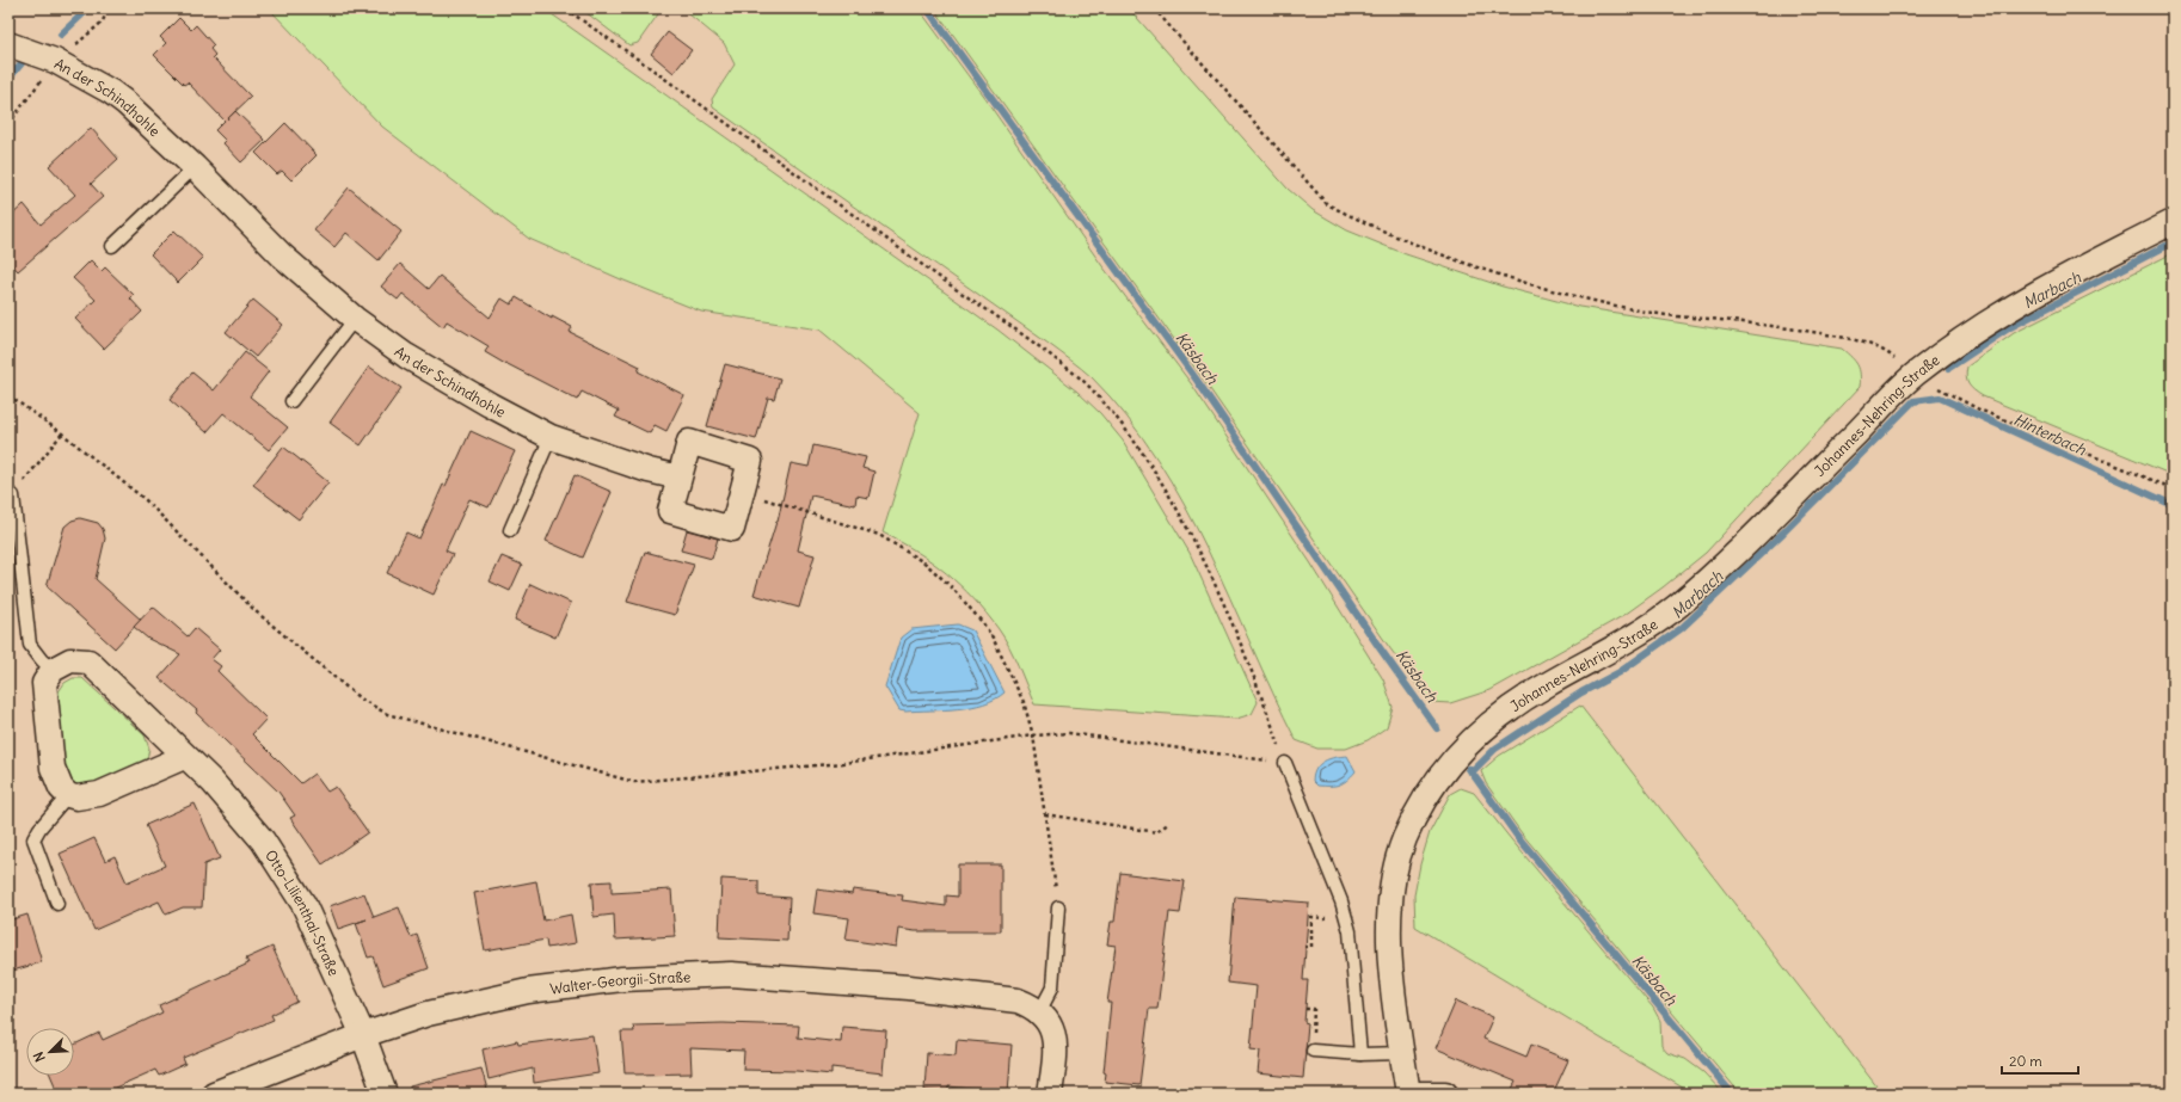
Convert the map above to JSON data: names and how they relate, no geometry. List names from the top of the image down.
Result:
{
  "streets": {
    "street": [
      "An der Schindhohle",
      "Johannes-Nehring-Straße",
      "Otto-Lilienthal-Straße",
      "Walter-Georgii-Straße"
    ]
  },
  "crossings": [
    ["Otto-Lilienthal-Straße", "Walter-Georgii-Straße"]
  ],
  "water": ["Marbach", "Käsbach", "Hinterbach"],
  "scale_bar": "20 m",
  "north": "bottom left"
}
